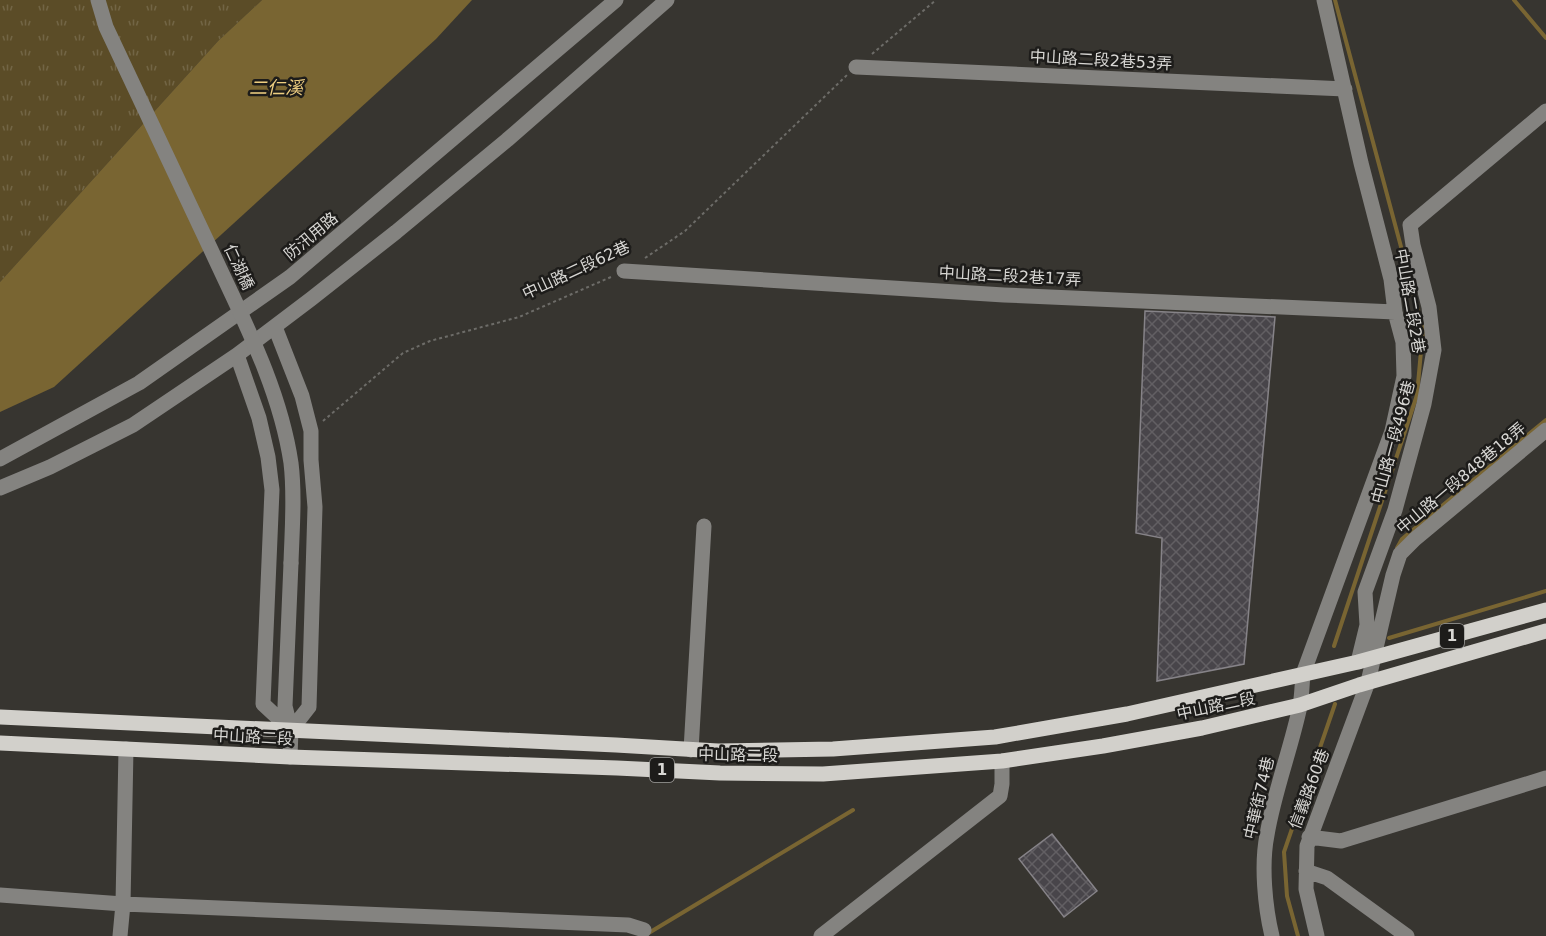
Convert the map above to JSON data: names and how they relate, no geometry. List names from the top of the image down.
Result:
{
  "streets": {
    "main road": ["1", "中山路二段"],
    "street": [
      "中山路二段2巷53弄",
      "防汛用路",
      "仁湖橋",
      "中山路二段2巷17弄",
      "中山路二段2巷",
      "中山路一段496巷",
      "中山路一段848巷18弄",
      "信義路60巷",
      "中華街74巷"
    ],
    "path": ["中山路二段62巷"]
  },
  "crossings": [
    ["中山路二段2巷53弄", "中山路二段62巷"],
    ["中山路二段2巷53弄", "中山路二段2巷"],
    ["仁湖橋", "中山路二段"],
    ["中山路二段62巷", "中山路二段2巷17弄"],
    ["中山路二段2巷17弄", "中山路二段2巷"],
    ["中山路二段2巷", "中山路二段"],
    ["中山路二段2巷", "中華街74巷"],
    ["中山路一段496巷", "1"],
    ["中山路一段496巷", "中山路二段"],
    ["中山路一段848巷18弄", "1"],
    ["中山路一段848巷18弄", "信義路60巷"],
    ["1", "中山路二段"],
    ["1", "信義路60巷"],
    ["中山路二段", "信義路60巷"],
    ["中山路二段", "中華街74巷"]
  ],
  "water": ["二仁溪"]
}
